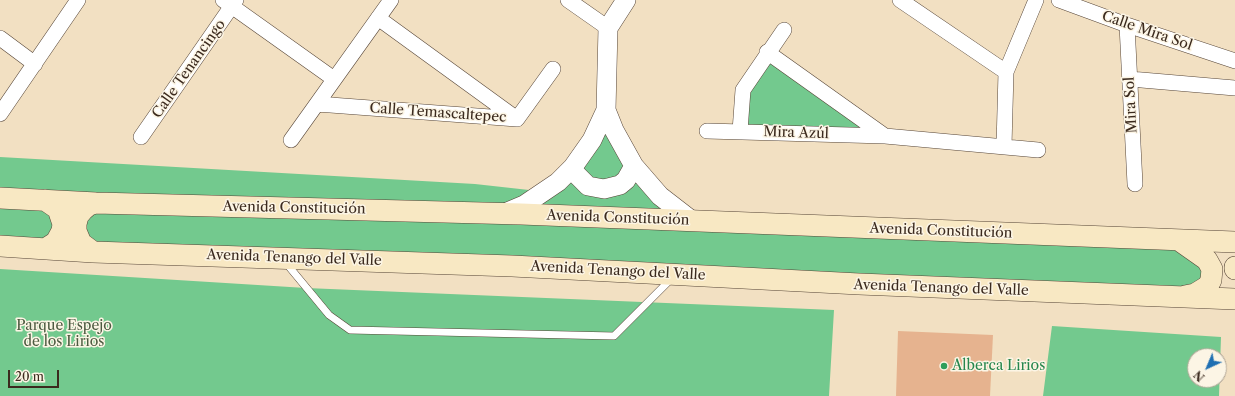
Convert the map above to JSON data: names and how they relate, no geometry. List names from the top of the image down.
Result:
{
  "streets": {
    "main road": ["Avenida Constitución", "Avenida Tenango del Valle"],
    "street": [
      "Calle Mira Sol",
      "Calle Tenancingo",
      "Mira Sol",
      "Calle Temascaltepec",
      "Mira Azúl"
    ]
  },
  "crossings": [
    ["Calle Mira Sol", "Mira Sol"]
  ],
  "parks": ["Parque Espejo de los Lirios"],
  "places": ["Alberca Lirios"],
  "scale_bar": "20 m",
  "north": "bottom left"
}
